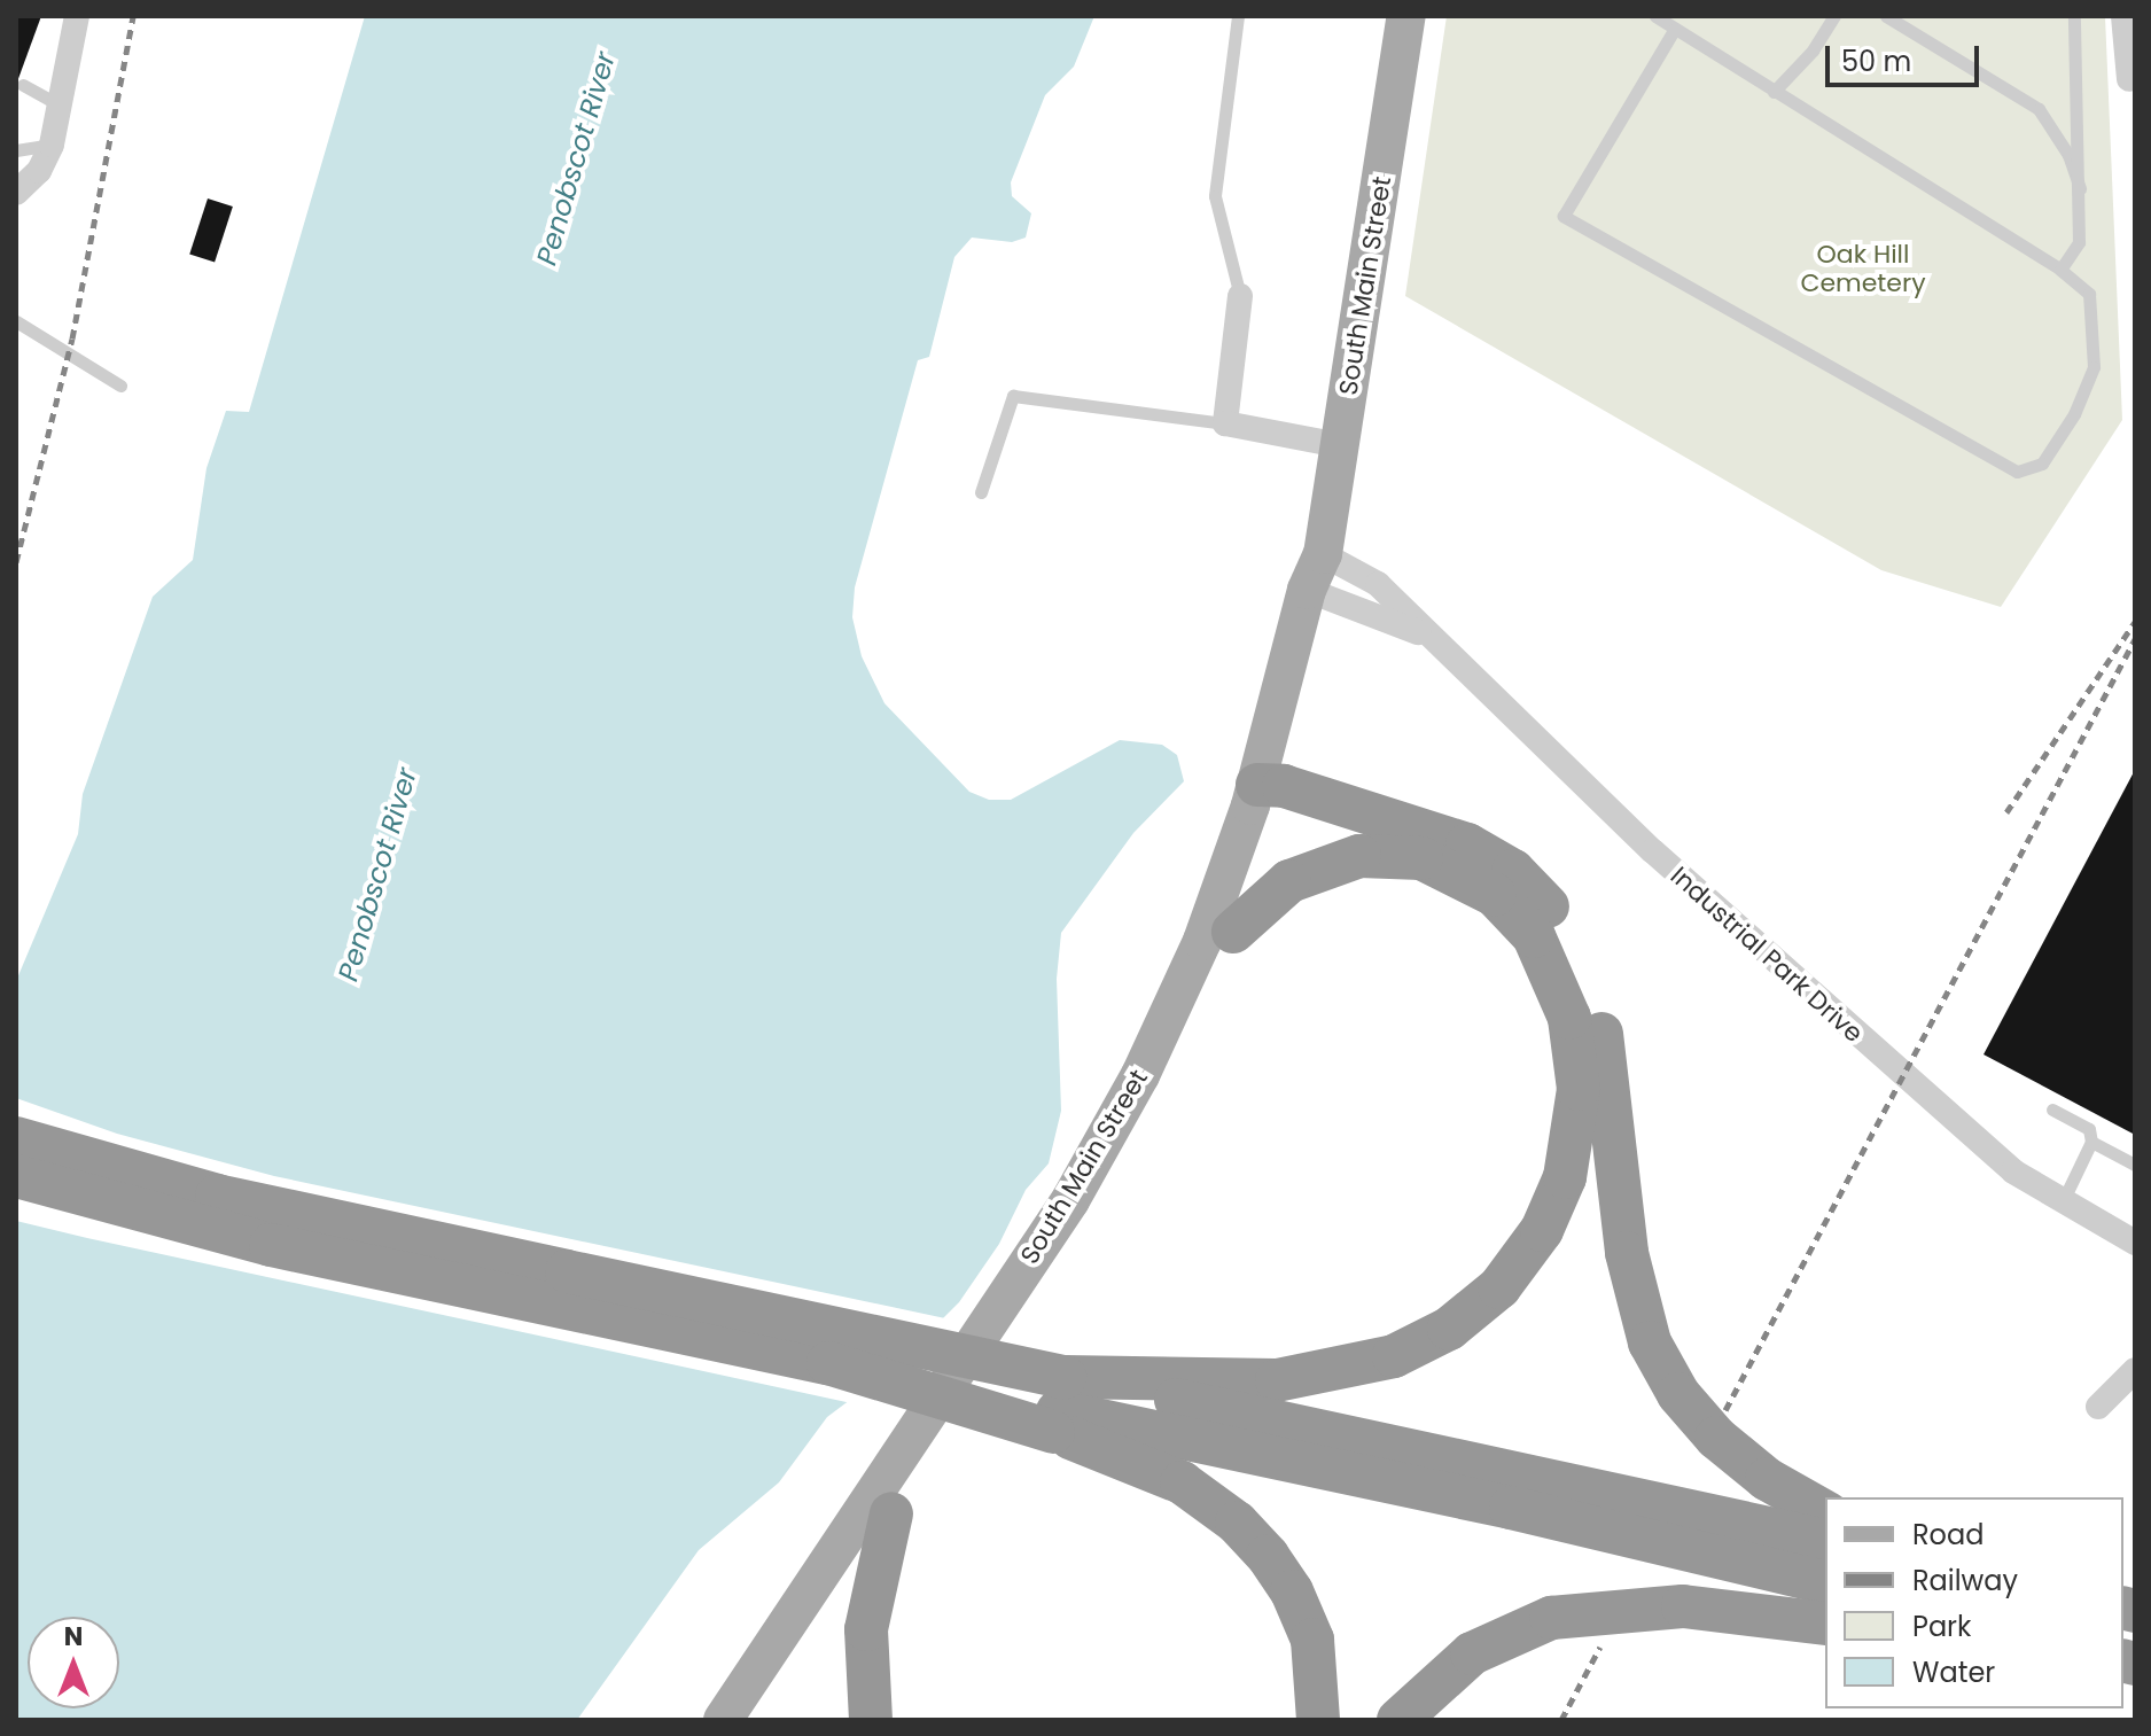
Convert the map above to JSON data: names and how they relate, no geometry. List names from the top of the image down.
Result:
{
  "streets": {
    "main road": ["South Main Street"],
    "street": ["Industrial Park Drive"]
  },
  "crossings": [
    ["South Main Street", "Industrial Park Drive"]
  ],
  "water": ["Penobscot River"],
  "parks": ["Oak Hill Cemetery"],
  "legend": [
    "Road",
    "Railway",
    "Park",
    "Water"
  ],
  "scale_bar": "50 m",
  "north": "top"
}
